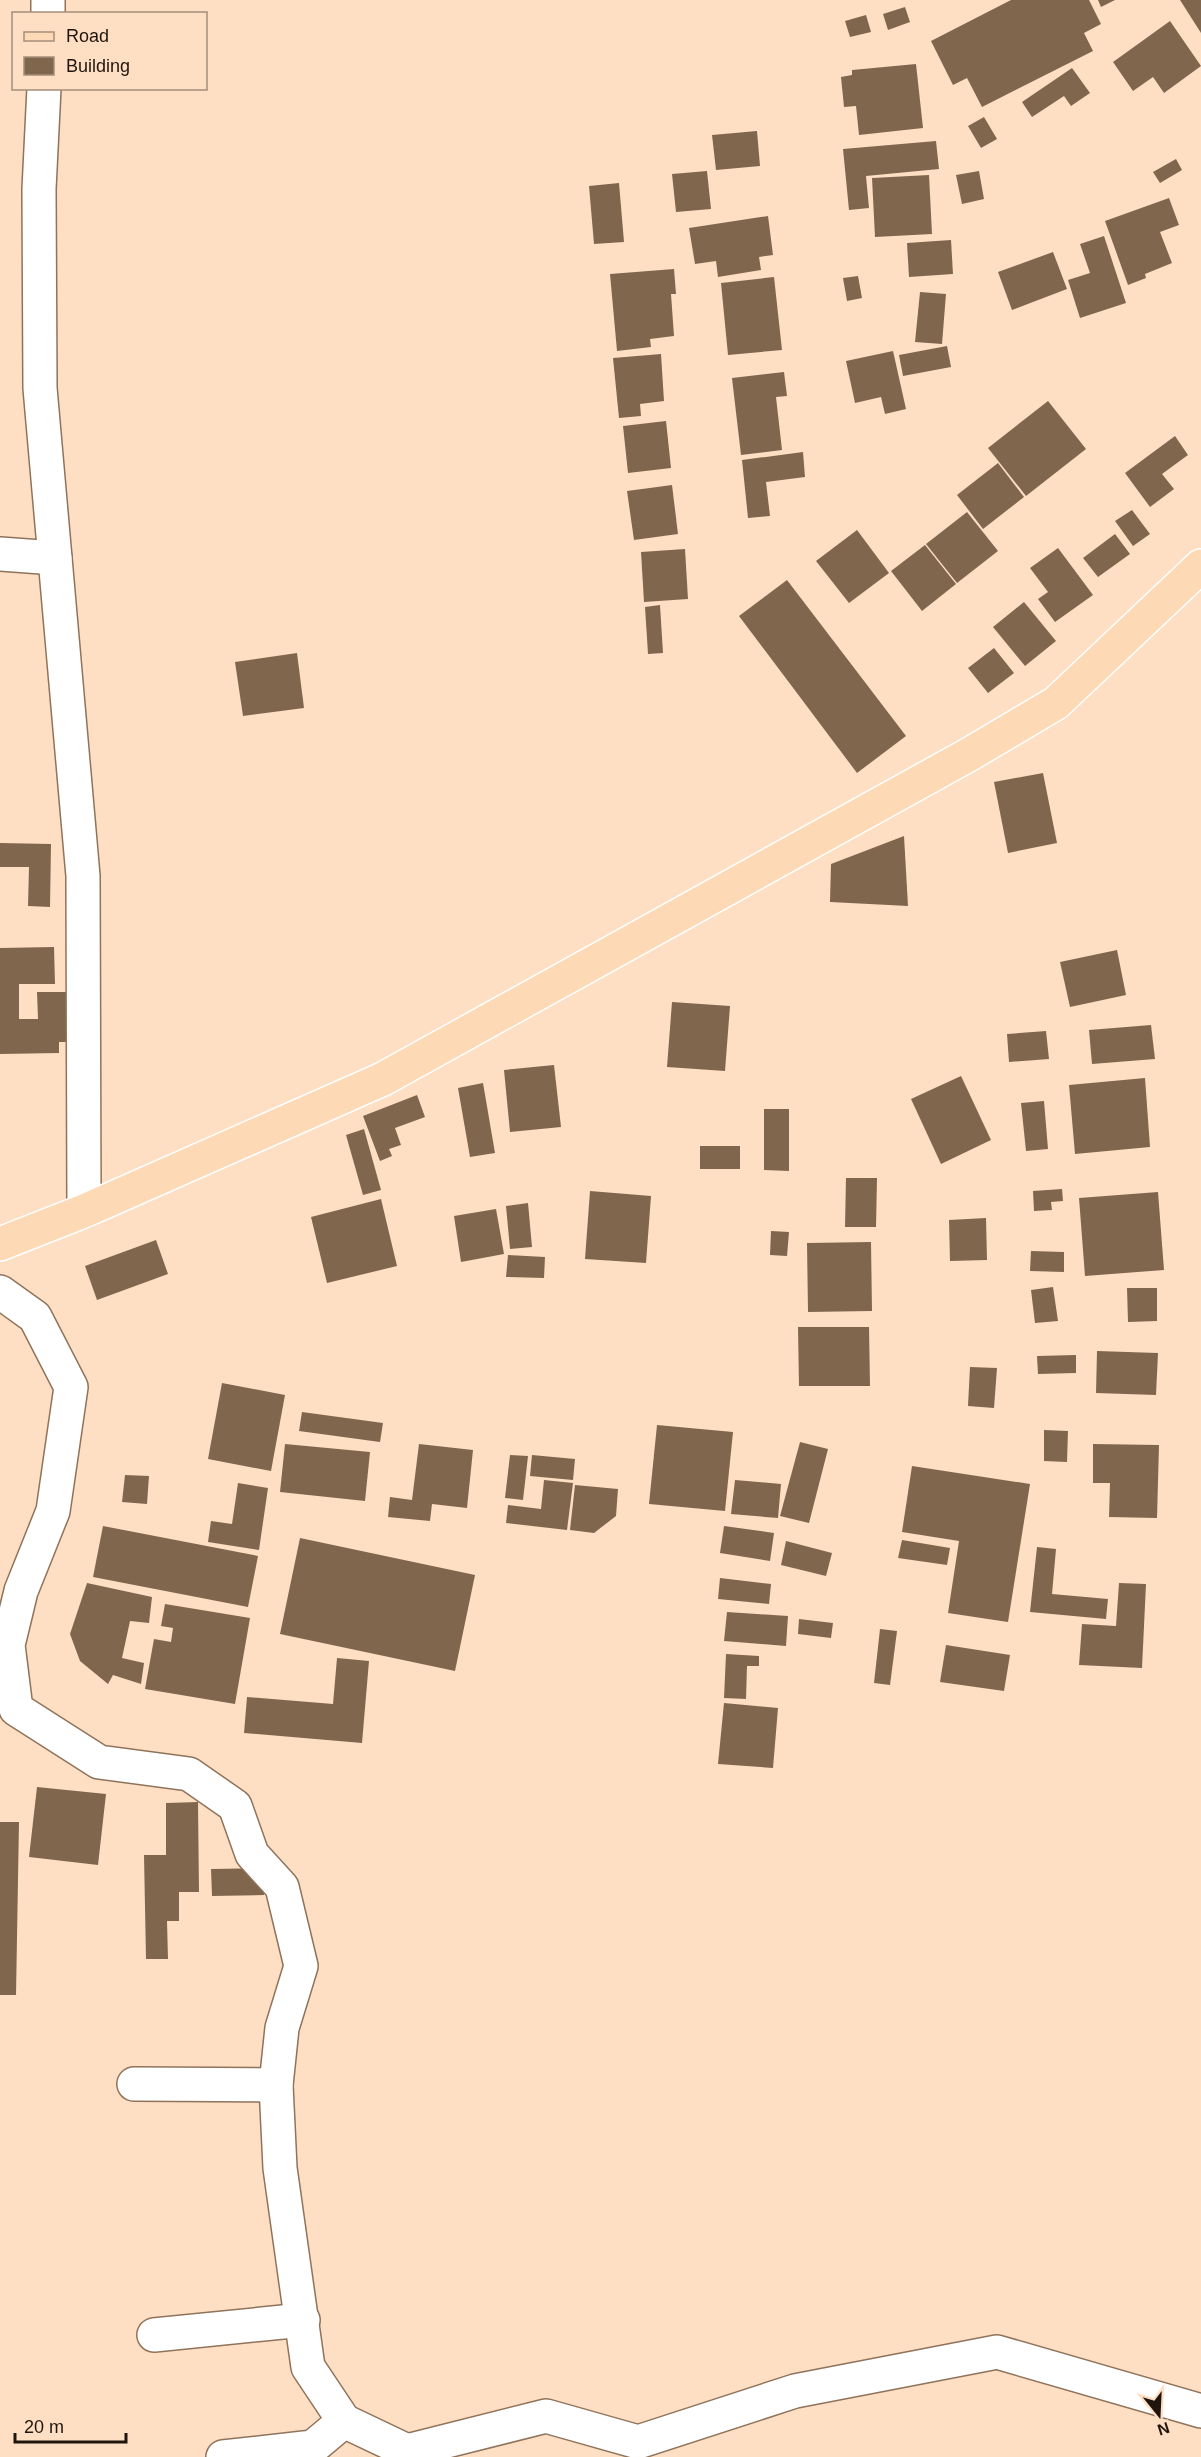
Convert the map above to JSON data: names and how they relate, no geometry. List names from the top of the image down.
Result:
{
  "legend": ["Road", "Building"],
  "scale_bar": "20 m",
  "north": "bottom"
}
